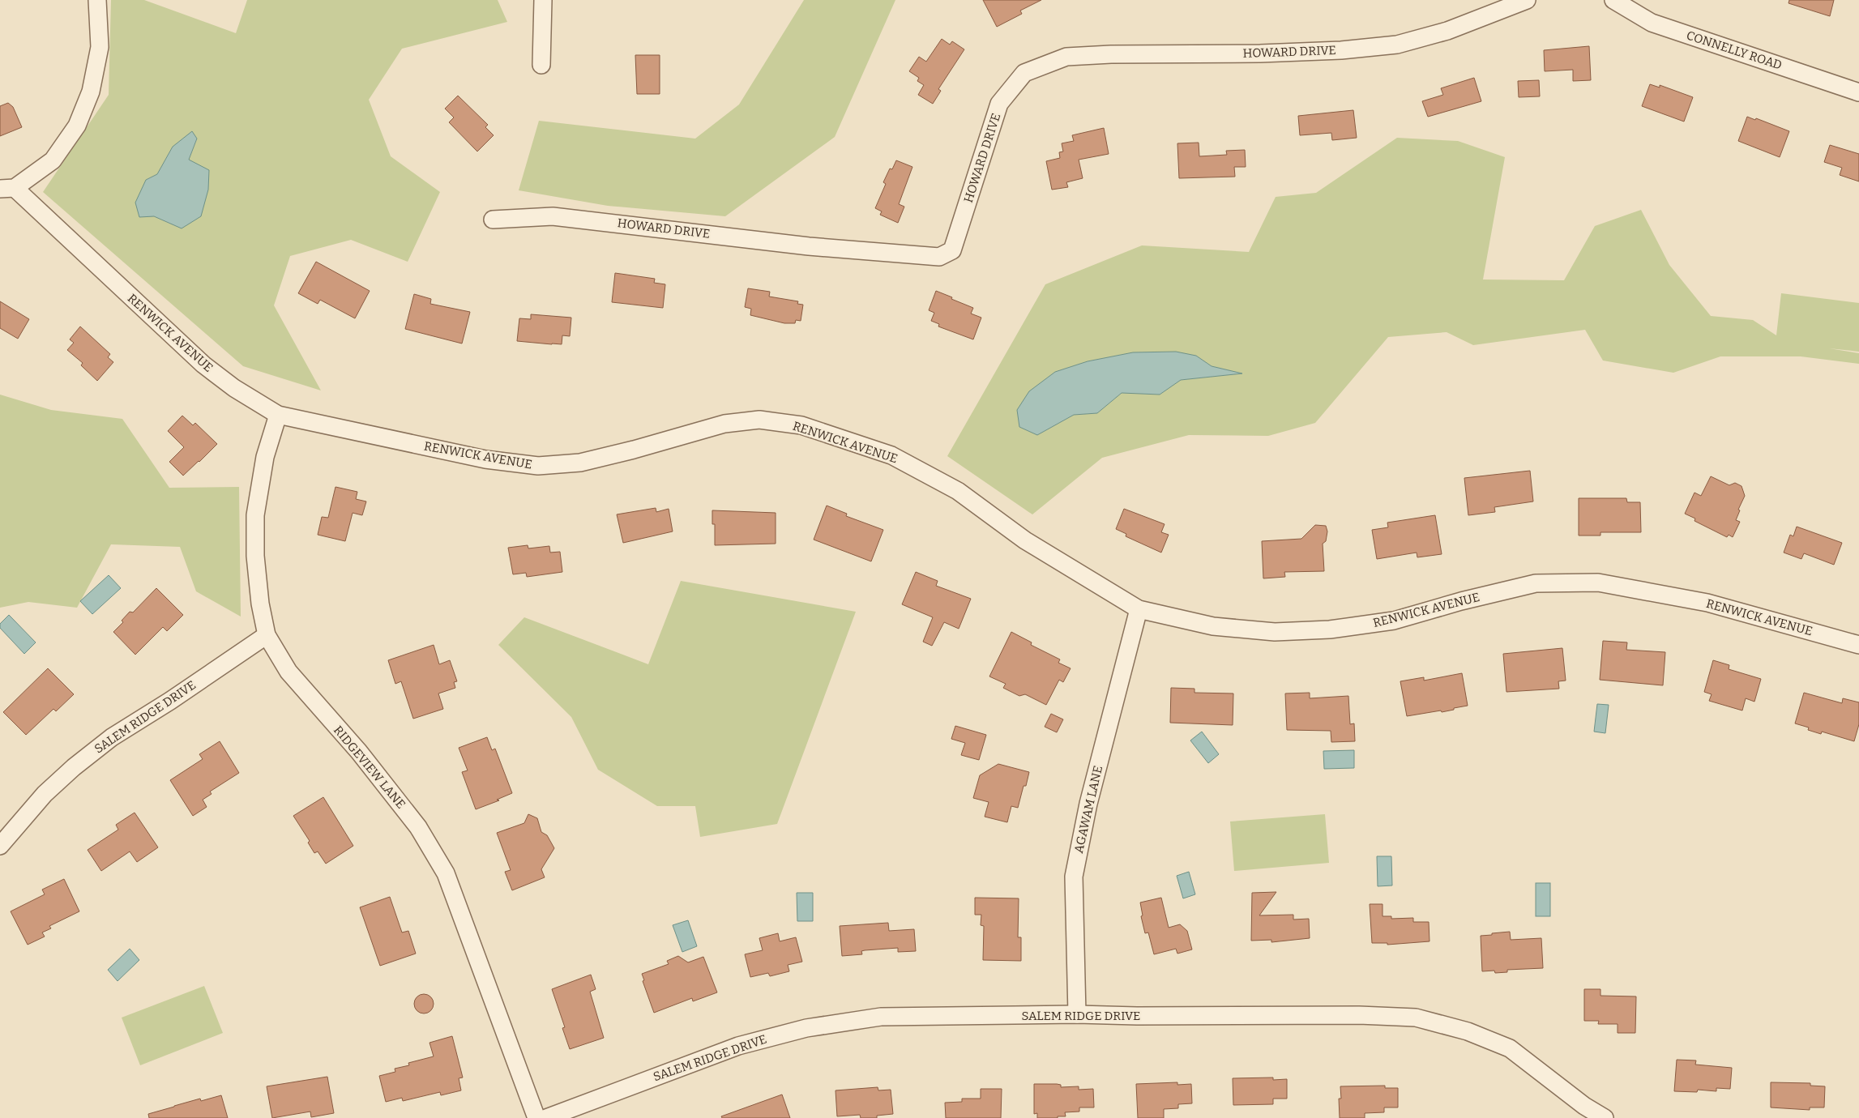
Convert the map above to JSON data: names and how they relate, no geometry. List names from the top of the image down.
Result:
{
  "streets": {
    "street": [
      "CONNELLY ROAD",
      "HOWARD DRIVE",
      "RENWICK AVENUE",
      "SALEM RIDGE DRIVE",
      "RIDGEVIEW LANE",
      "AGAWAM LANE"
    ]
  },
  "crossings": [
    ["RENWICK AVENUE", "RIDGEVIEW LANE"],
    ["RENWICK AVENUE", "AGAWAM LANE"],
    ["SALEM RIDGE DRIVE", "RIDGEVIEW LANE"],
    ["SALEM RIDGE DRIVE", "AGAWAM LANE"]
  ]
}
